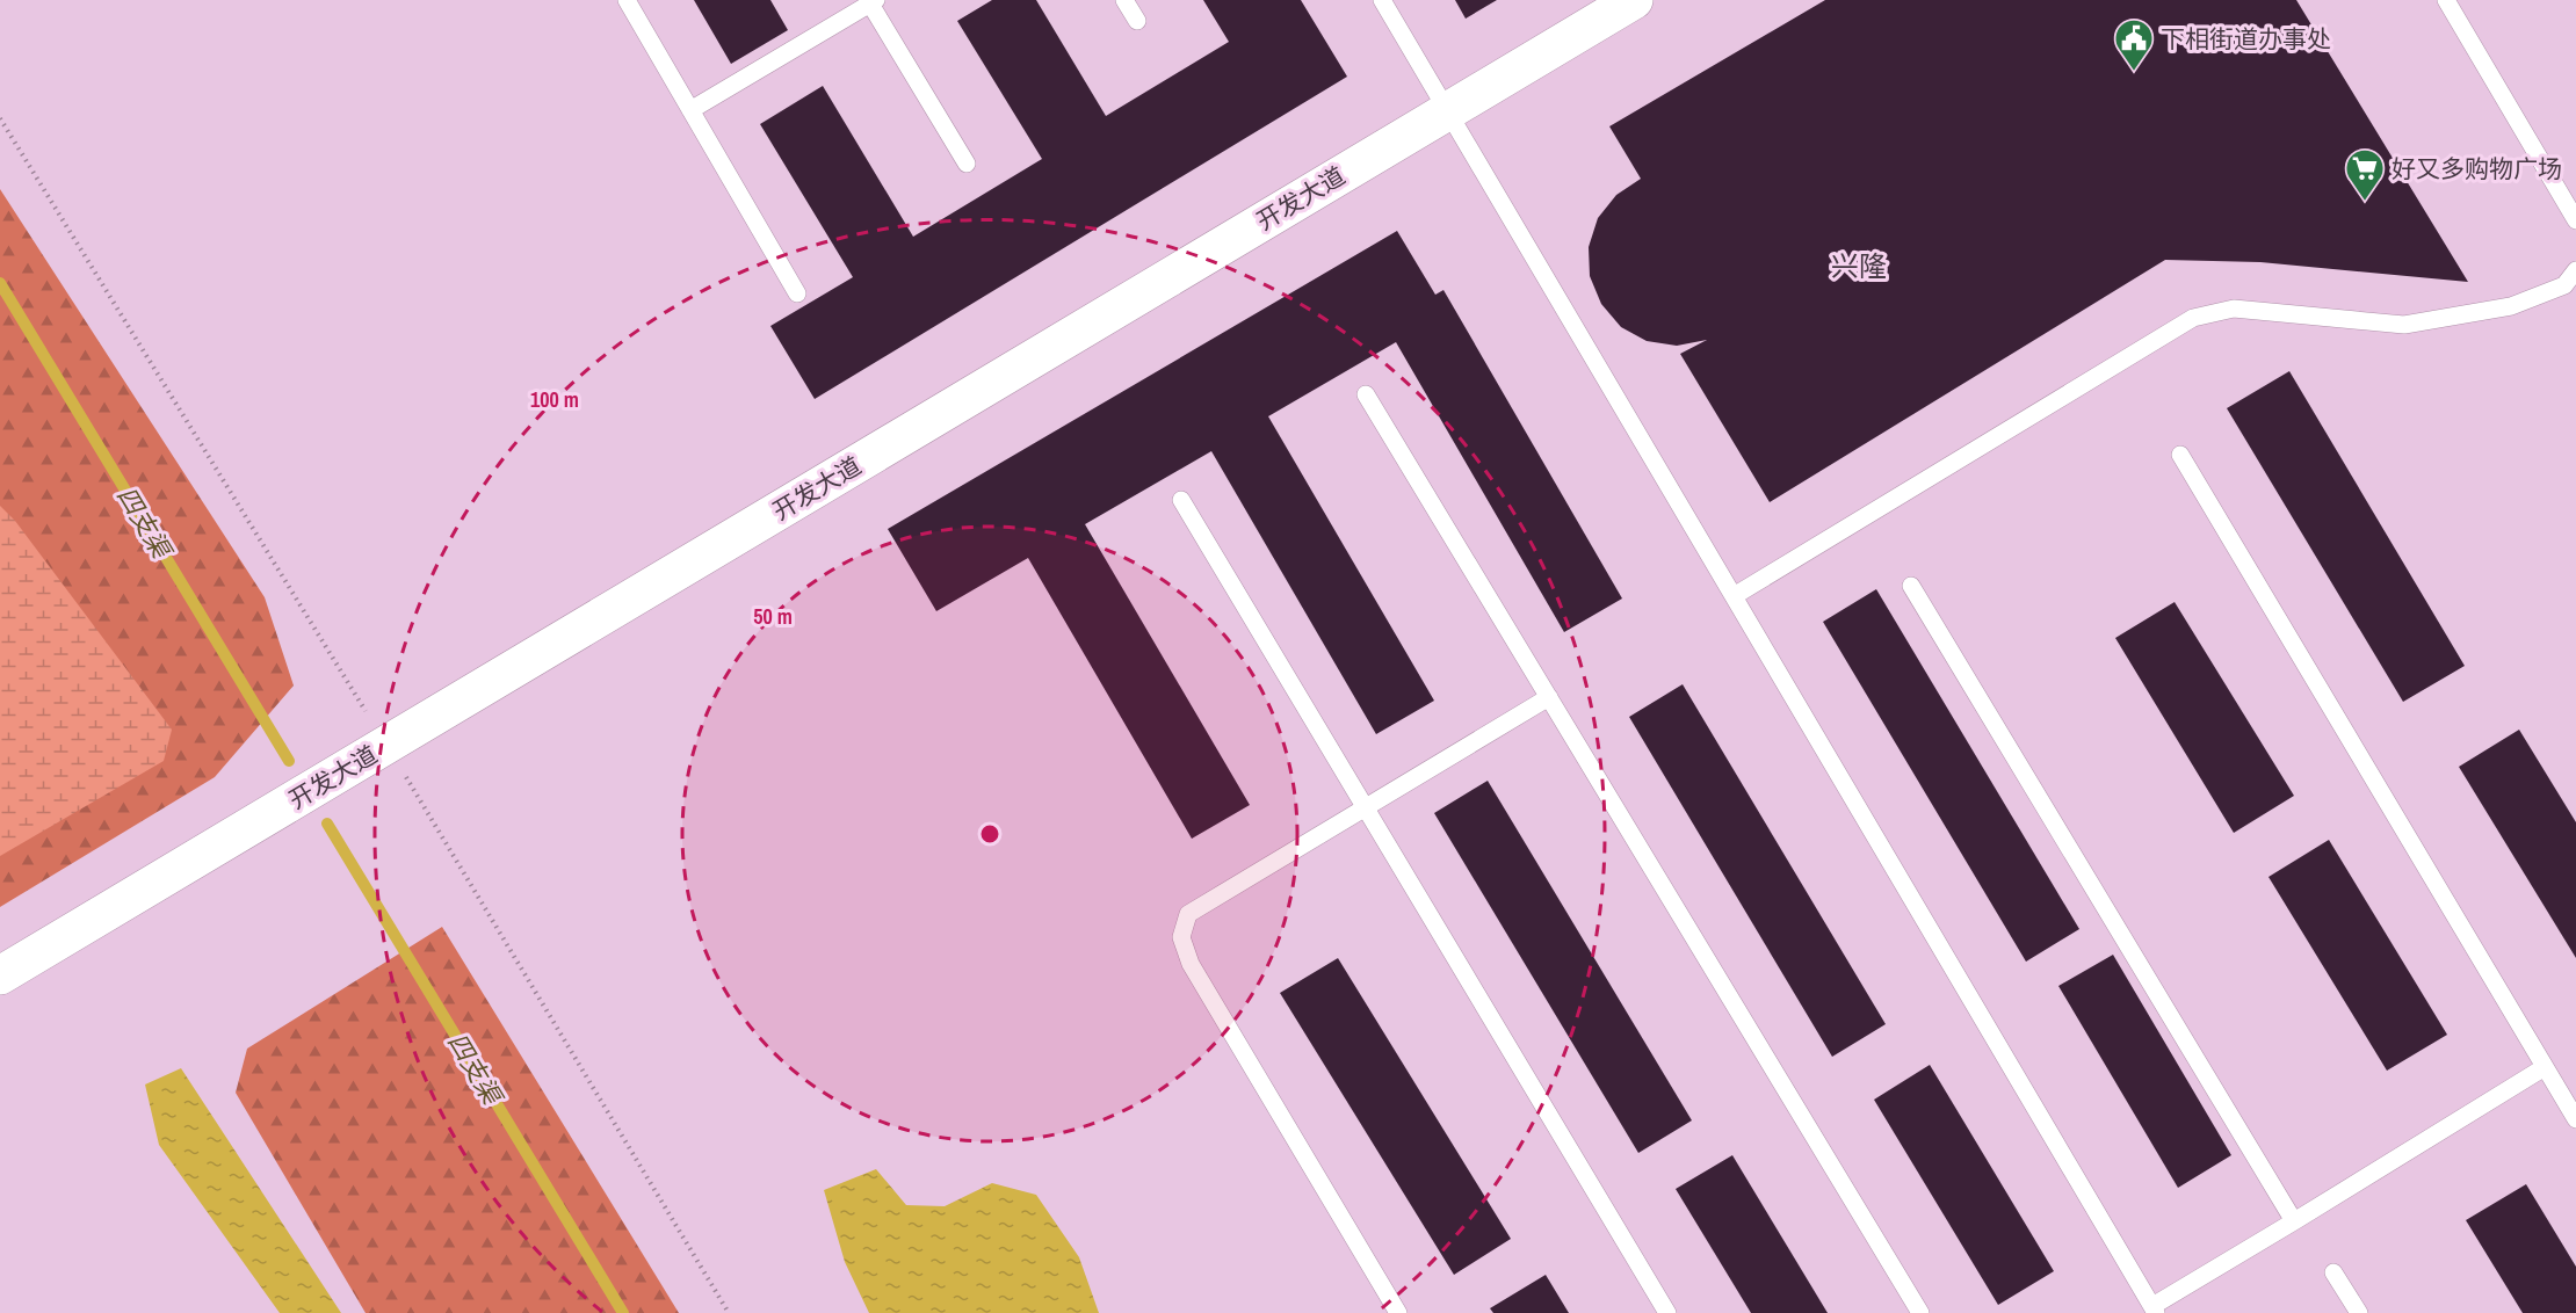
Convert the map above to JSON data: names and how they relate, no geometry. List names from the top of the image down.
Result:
{
  "streets": {
    "street": ["开发大道"]
  },
  "districts": ["兴隆"],
  "water": ["四支渠"],
  "places": {
    "public building": ["下相街道办事处"],
    "supermarket": ["好又多购物广场"]
  },
  "rings": ["100 m", "50 m"]
}
